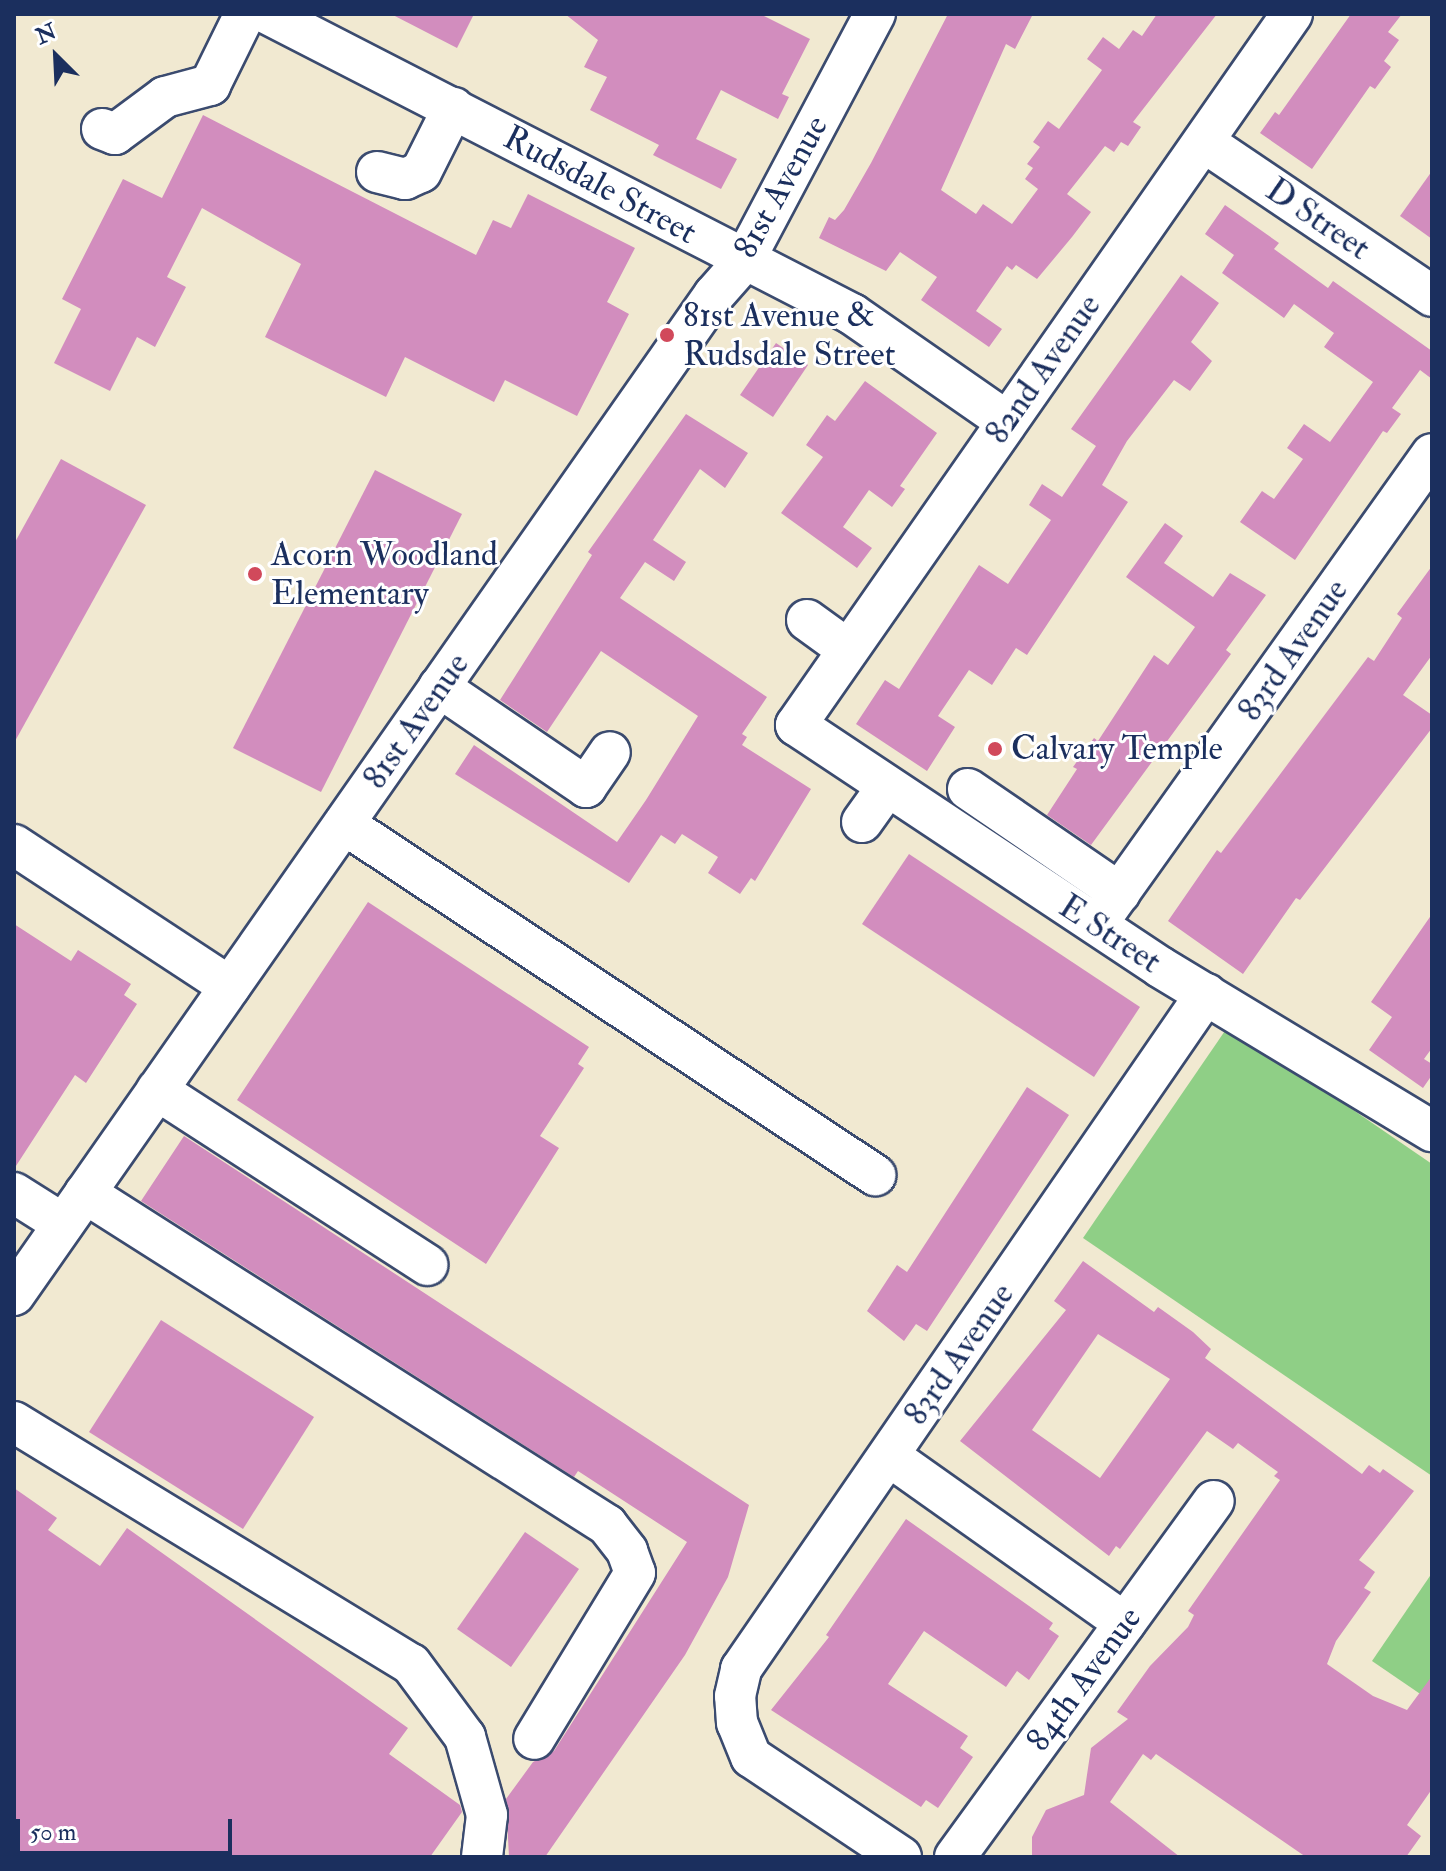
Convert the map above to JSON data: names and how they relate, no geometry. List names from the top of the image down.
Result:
{
  "streets": {
    "street": [
      "Rudsdale Street",
      "81st Avenue",
      "D Street",
      "82nd Avenue",
      "83rd Avenue",
      "E Street",
      "84th Avenue"
    ]
  },
  "crossings": [
    ["Rudsdale Street", "81st Avenue"],
    ["Rudsdale Street", "82nd Avenue"],
    ["D Street", "82nd Avenue"],
    ["82nd Avenue", "E Street"],
    ["83rd Avenue", "E Street"]
  ],
  "places": ["81st Avenue & Rudsdale Street", "Acorn Woodland Elementary", "Calvary Temple"],
  "scale_bar": "50 m",
  "north": "top left"
}
